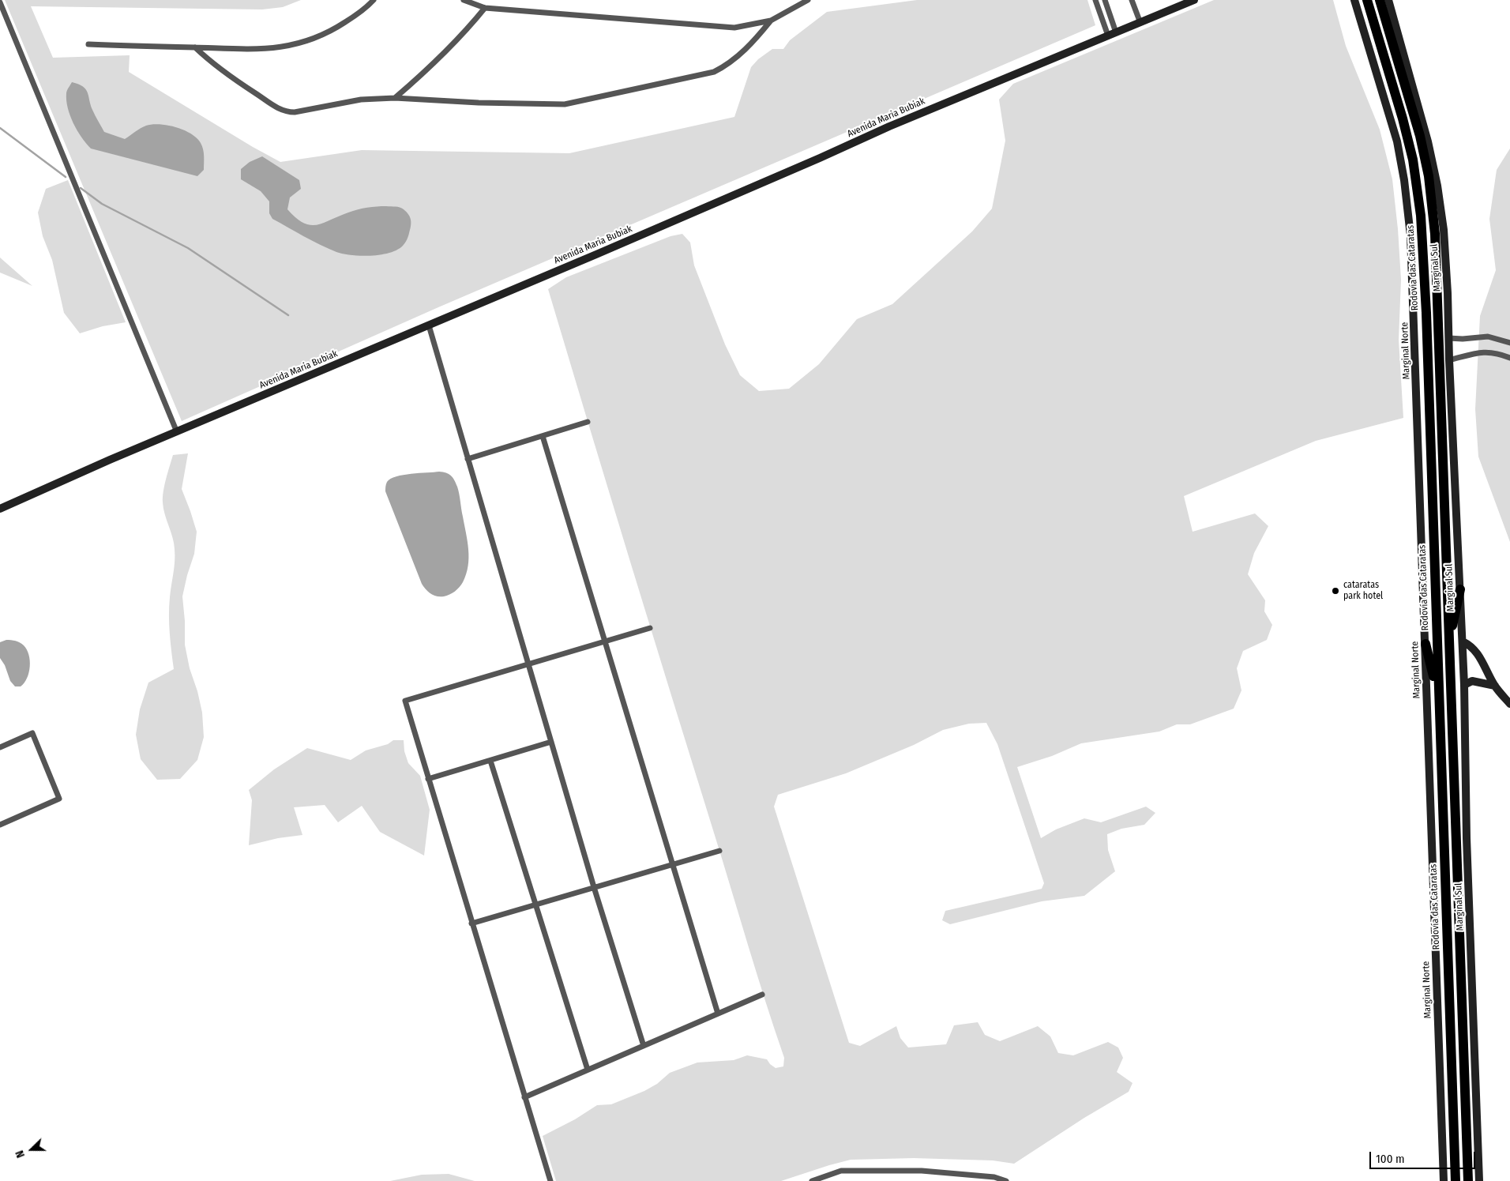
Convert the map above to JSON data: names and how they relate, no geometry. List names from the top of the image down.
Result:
{
  "streets": {
    "highway": ["Rodovía das Cataratas"],
    "street": ["Avenida Maria Bubiak", "Marginal Sul", "Marginal Norte"]
  },
  "places": ["cataratas park hotel"],
  "scale_bar": "100 m",
  "north": "left"
}
